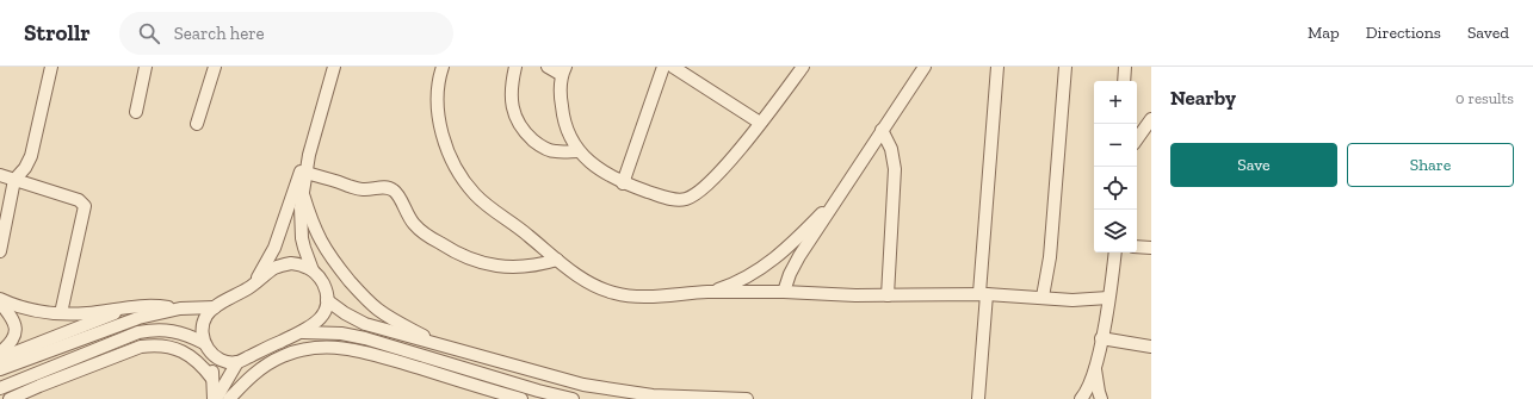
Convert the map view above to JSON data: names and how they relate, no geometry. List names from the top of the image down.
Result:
{
  "page": {
    "header": "Strollr",
    "search": "Search here",
    "nav": ["Map", "Directions", "Saved"],
    "heading": ["Nearby", "0 results"],
    "map_buttons": ["+", "−"],
    "buttons": ["Save", "Share"]
  }
}
